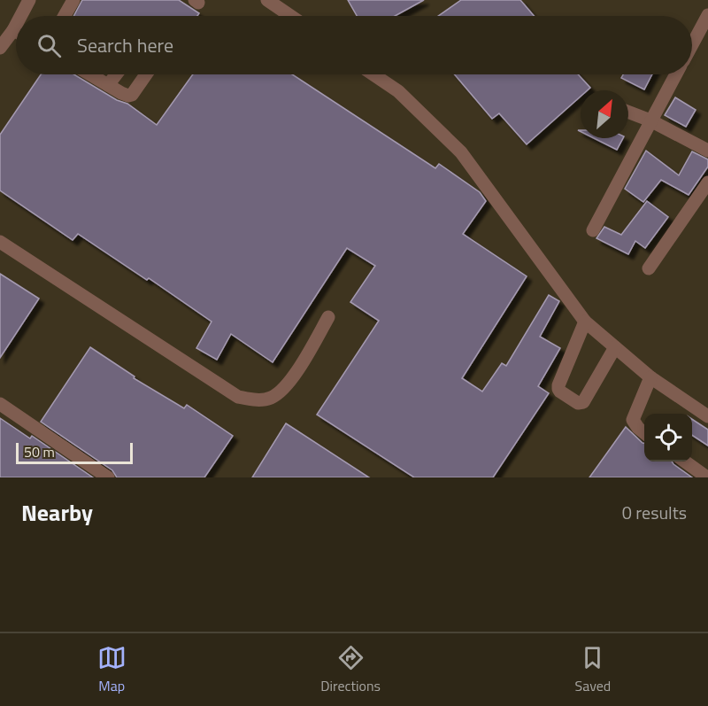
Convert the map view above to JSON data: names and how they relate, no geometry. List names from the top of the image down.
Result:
{
  "scale_bar": "50 m",
  "north": "top right",
  "page": {
    "search": "Search here",
    "scale": "50 m",
    "heading": ["Nearby", "0 results"],
    "nav": ["Map", "Directions", "Saved"]
  }
}
